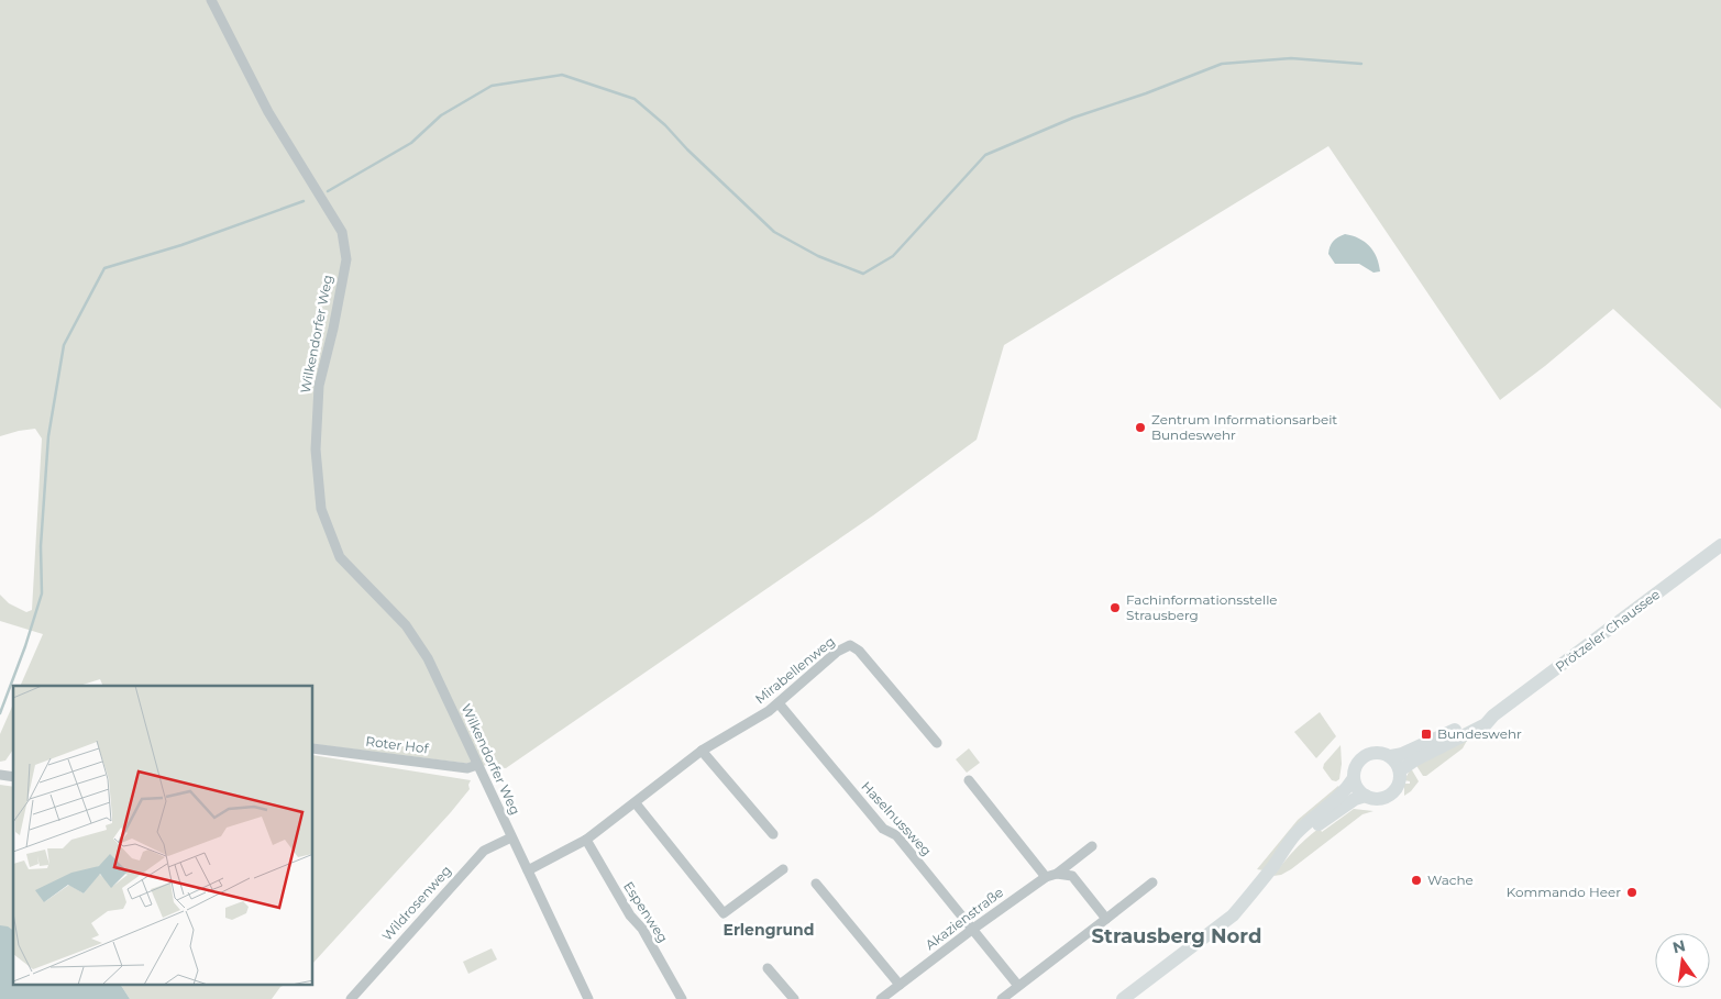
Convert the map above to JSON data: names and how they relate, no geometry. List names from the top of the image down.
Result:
{
  "streets": {
    "main road": ["Prötzeler Chaussee"],
    "street": [
      "Wilkendorfer Weg",
      "Mirabellenweg",
      "Roter Hof",
      "Haselnussweg",
      "Wildrosenweg",
      "Espenweg",
      "Akazienstraße"
    ]
  },
  "crossings": [
    ["Wilkendorfer Weg", "Mirabellenweg"],
    ["Wilkendorfer Weg", "Roter Hof"],
    ["Wilkendorfer Weg", "Wildrosenweg"],
    ["Mirabellenweg", "Haselnussweg"],
    ["Mirabellenweg", "Espenweg"],
    ["Haselnussweg", "Akazienstraße"]
  ],
  "districts": ["Erlengrund", "Strausberg Nord"],
  "places": {
    "other": [
      "Zentrum Informationsarbeit Bundeswehr",
      "Fachinformationsstelle Strausberg",
      "Wache",
      "Kommando Heer"
    ],
    "transit": ["Bundeswehr"]
  },
  "north": "top"
}
